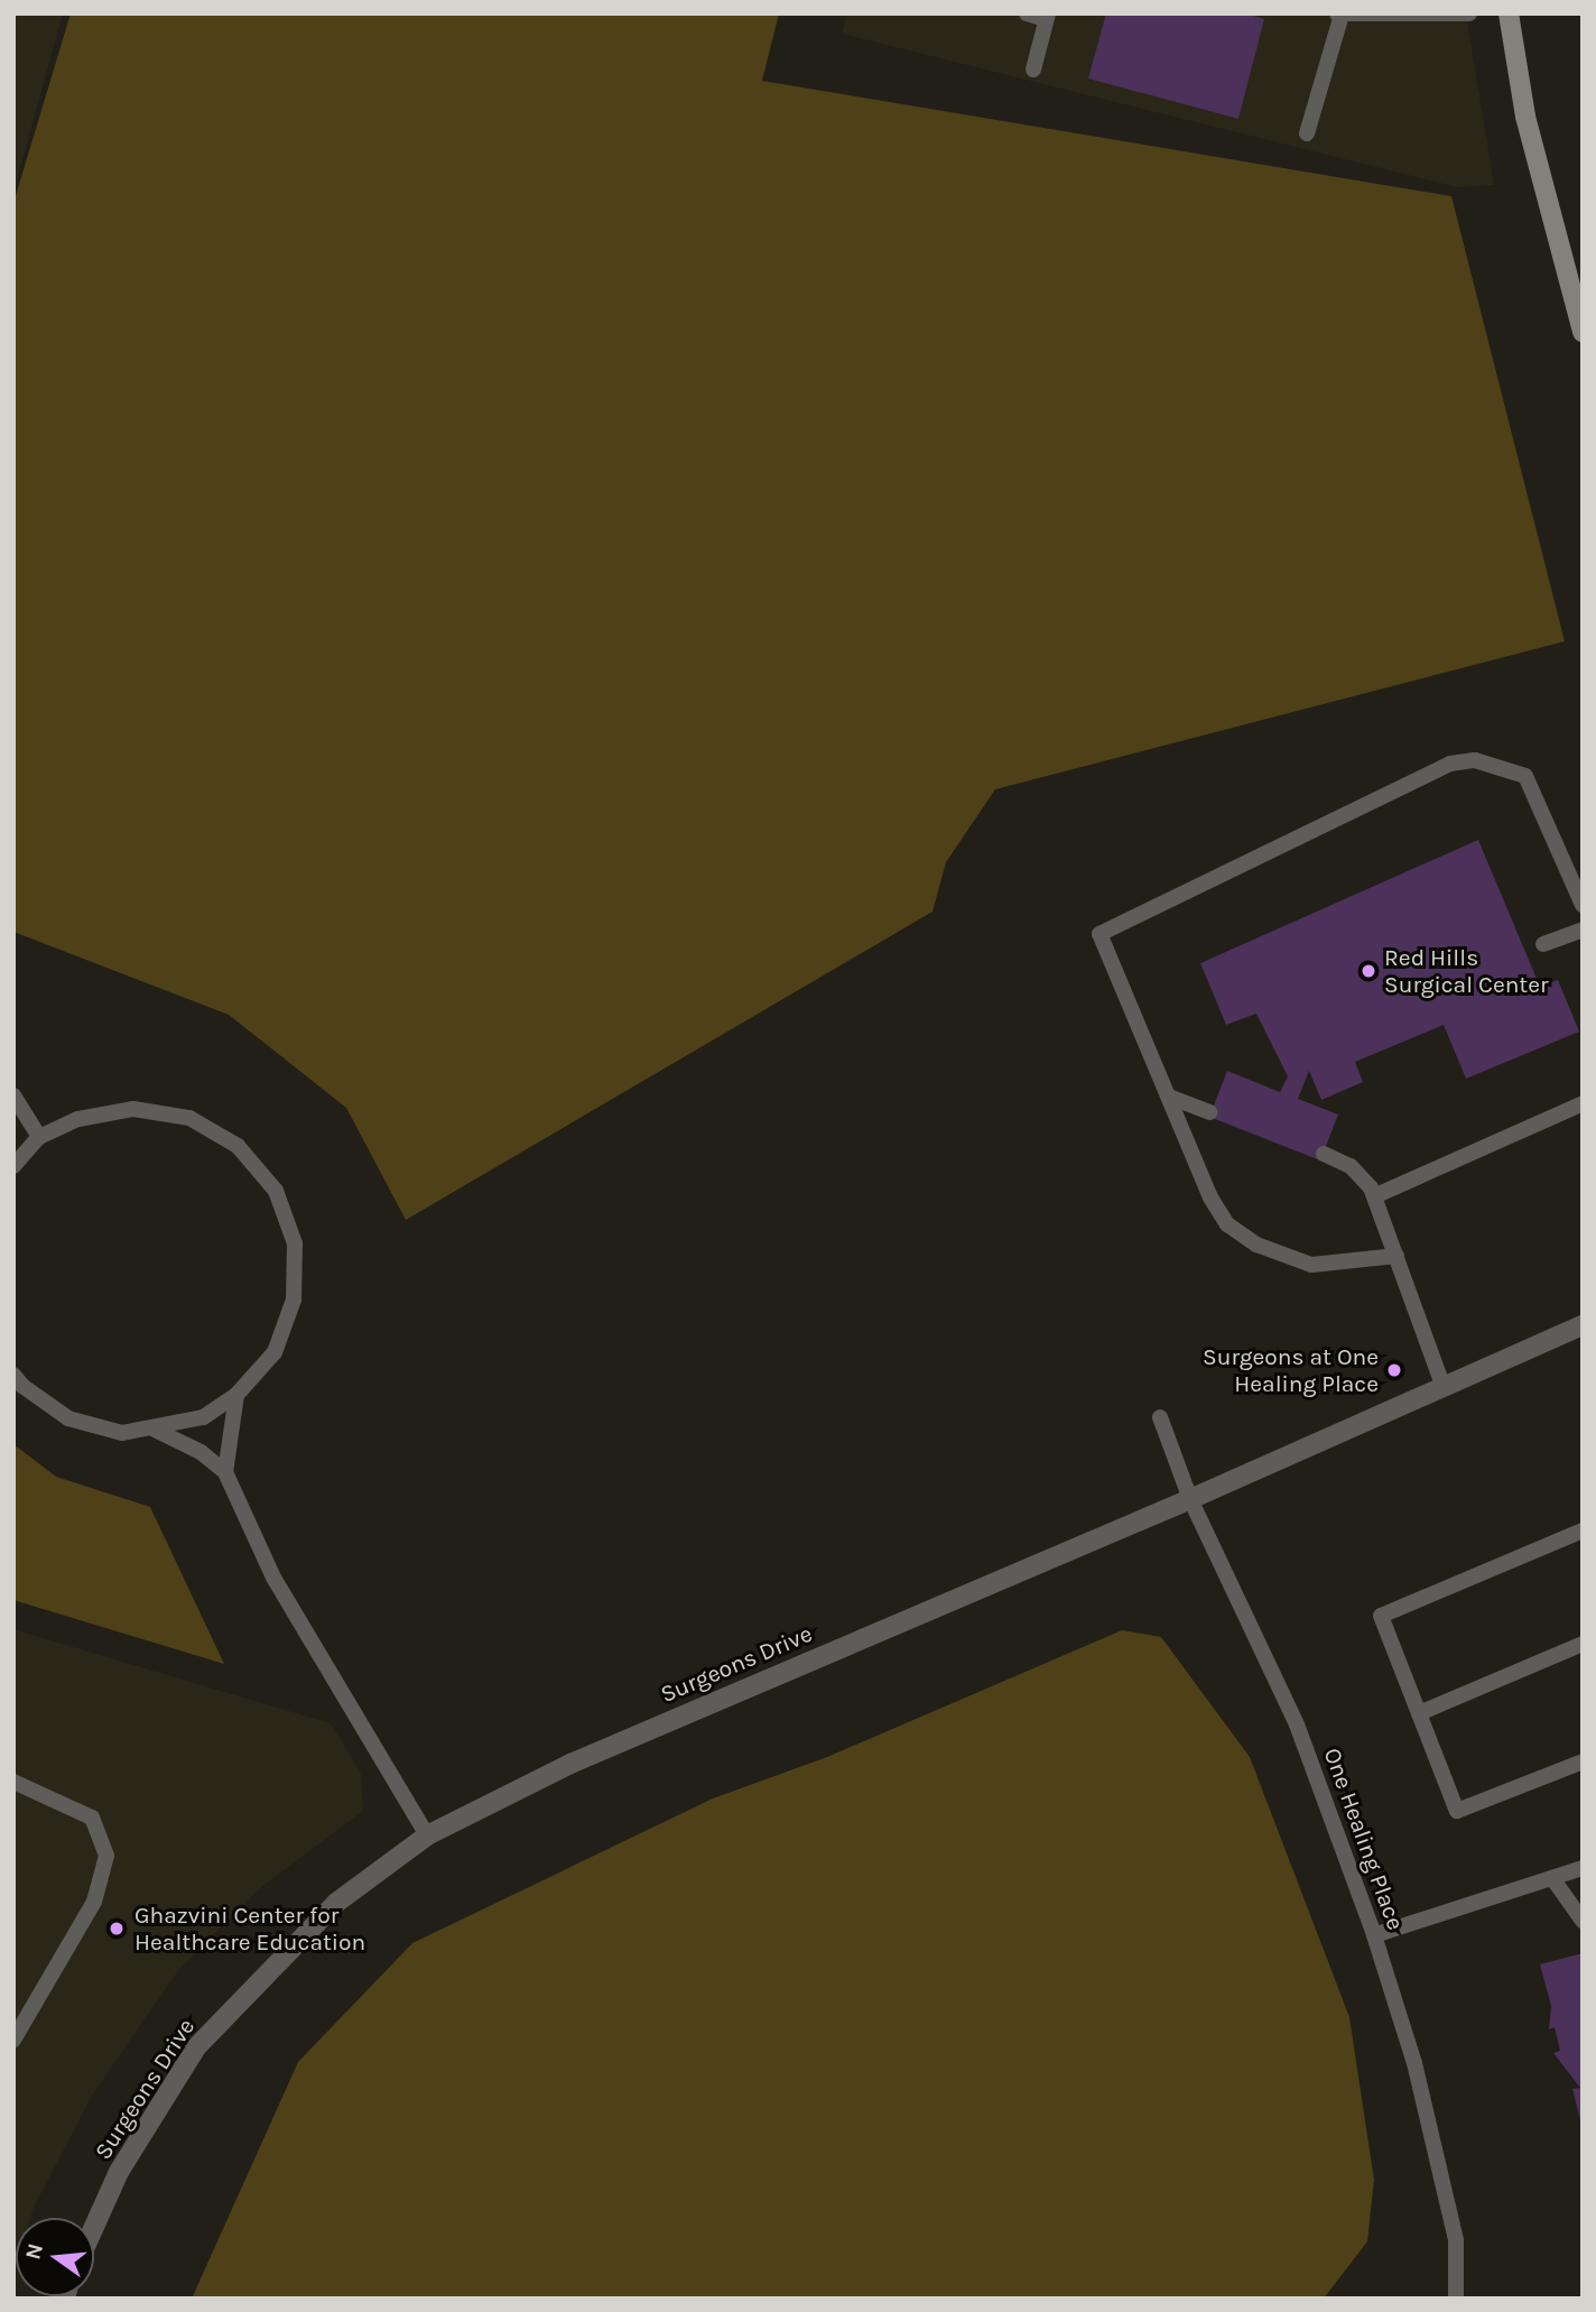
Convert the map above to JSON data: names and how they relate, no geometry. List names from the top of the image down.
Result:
{
  "streets": {
    "street": ["Surgeons Drive"],
    "lane": ["One Healing Place"]
  },
  "crossings": [
    ["Surgeons Drive", "One Healing Place"]
  ],
  "places": ["Red Hills Surgical Center", "Surgeons at One Healing Place", "Ghazvini Center for Healthcare Education"],
  "north": "left"
}
